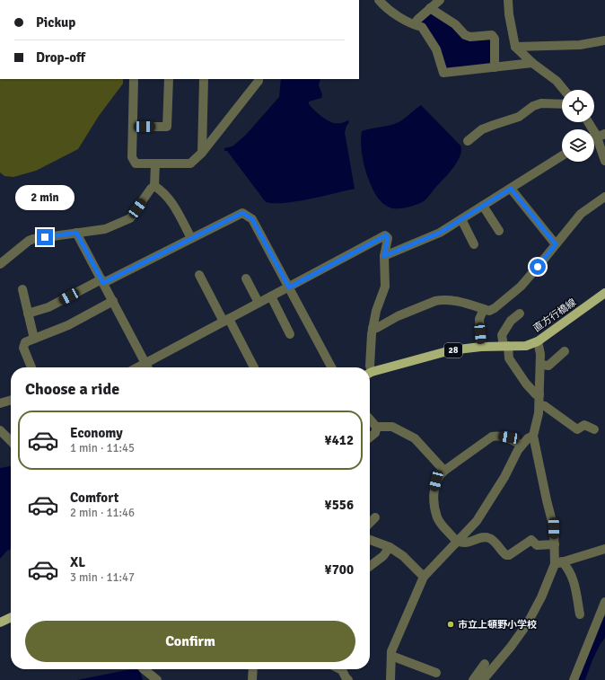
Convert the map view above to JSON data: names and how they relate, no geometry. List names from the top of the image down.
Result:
{
  "streets": {
    "main road": ["直方行橋線", "28"]
  },
  "places": ["市立上頓野小学校"],
  "page": {
    "banner": ["Pickup", "Drop-off"],
    "bubble": "2 min",
    "heading": "Choose a ride",
    "list": [
      {
        "name": "Economy",
        "note": "1 min · 11:45",
        "value": "¥412"
      },
      {
        "name": "Comfort",
        "note": "2 min · 11:46",
        "value": "¥556"
      },
      {
        "name": "XL",
        "note": "3 min · 11:47",
        "value": "¥700"
      }
    ],
    "buttons": "Confirm"
  }
}
